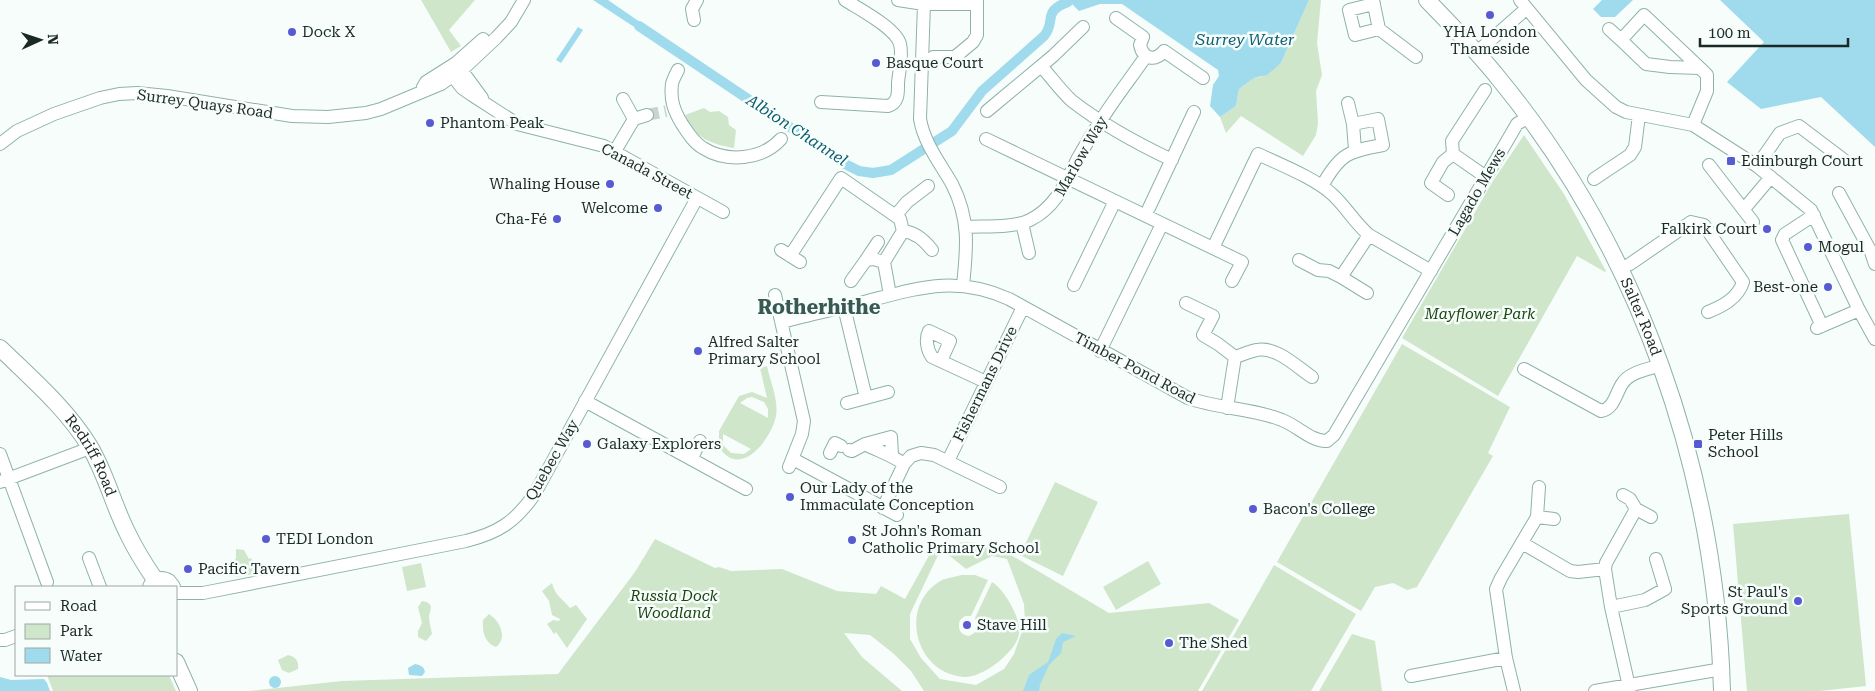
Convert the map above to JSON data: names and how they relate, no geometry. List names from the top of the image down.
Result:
{
  "streets": {
    "main road": ["Salter Road", "Redriff Road"],
    "street": [
      "Surrey Quays Road",
      "Marlow Way",
      "Canada Street",
      "Lagado Mews",
      "Timber Pond Road",
      "Fishermans Drive",
      "Quebec Way"
    ]
  },
  "crossings": [
    ["Surrey Quays Road", "Canada Street"],
    ["Canada Street", "Quebec Way"],
    ["Lagado Mews", "Salter Road"],
    ["Lagado Mews", "Timber Pond Road"],
    ["Timber Pond Road", "Fishermans Drive"]
  ],
  "districts": ["Rotherhithe"],
  "water": ["Surrey Water", "Albion Channel"],
  "parks": ["Mayflower Park", "Russia Dock Woodland"],
  "places": {
    "other": [
      "YHA London Thameside",
      "Dock X",
      "Basque Court",
      "Phantom Peak",
      "Whaling House",
      "Welcome",
      "Cha-Fé",
      "Falkirk Court",
      "Mogul",
      "Best-one",
      "Alfred Salter Primary School",
      "Galaxy Explorers",
      "Our Lady of the Immaculate Conception",
      "Bacon's College",
      "TEDI London",
      "St John's Roman Catholic Primary School",
      "Pacific Tavern",
      "St Paul's Sports Ground",
      "Stave Hill",
      "The Shed"
    ],
    "transit": ["Edinburgh Court", "Peter Hills School"]
  },
  "legend": ["Road", "Park", "Water"],
  "scale_bar": "100 m",
  "north": "right"
}
